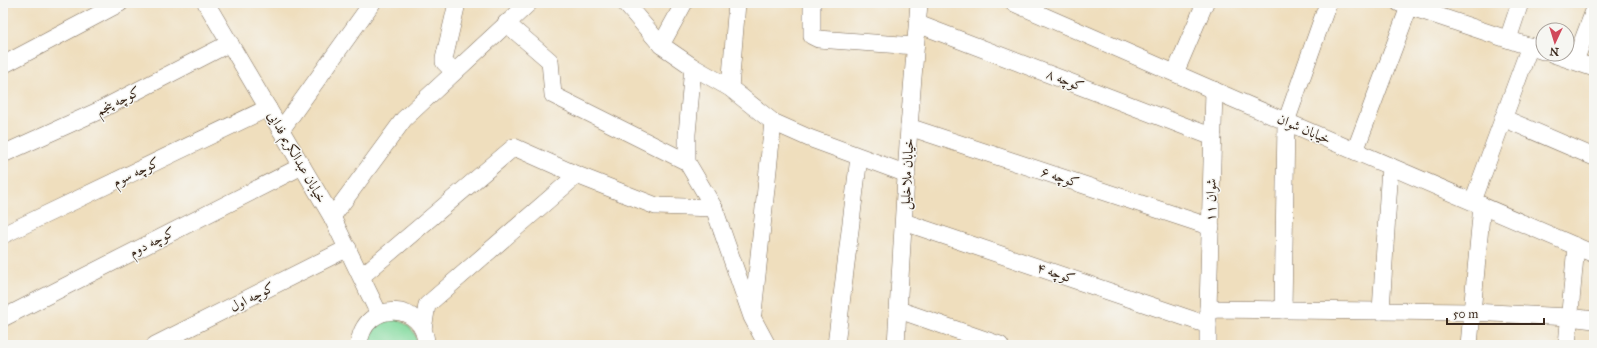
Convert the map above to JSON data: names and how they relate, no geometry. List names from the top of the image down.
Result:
{
  "streets": {
    "street": [
      "کوچه ۸",
      "کوچه پنجم",
      "خیابان شوان",
      "خیابان عبدالکریم فدایی",
      "کوچه سوم",
      "خیابان ملاخلیل",
      "کوچه ۶",
      "شوان ۱۱",
      "کوچه دوم",
      "کوچه ۴",
      "کوچه اول"
    ]
  },
  "crossings": [
    ["کوچه ۸", "خیابان ملاخلیل"],
    ["کوچه ۸", "شوان ۱۱"],
    ["کوچه پنجم", "خیابان عبدالکریم فدایی"],
    ["خیابان شوان", "شوان ۱۱"],
    ["خیابان عبدالکریم فدایی", "کوچه سوم"],
    ["خیابان عبدالکریم فدایی", "کوچه دوم"],
    ["خیابان عبدالکریم فدایی", "کوچه اول"],
    ["خیابان ملاخلیل", "کوچه ۶"],
    ["خیابان ملاخلیل", "کوچه ۴"],
    ["کوچه ۶", "شوان ۱۱"],
    ["شوان ۱۱", "کوچه ۴"]
  ],
  "scale_bar": "50 m",
  "north": "bottom"
}
